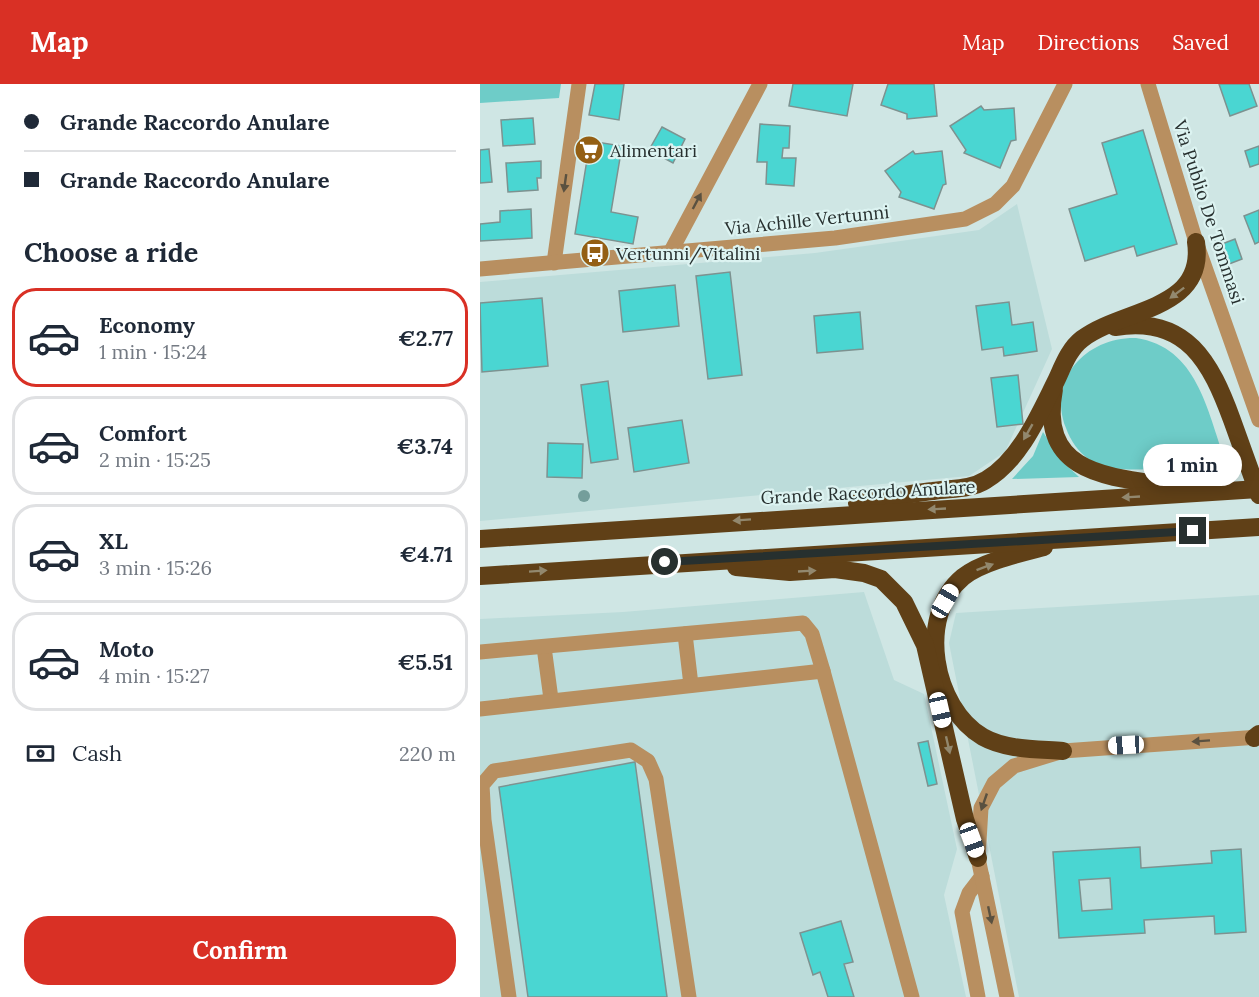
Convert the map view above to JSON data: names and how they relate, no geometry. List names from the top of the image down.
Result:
{
  "streets": {
    "highway": ["Grande Raccordo Anulare"],
    "street": ["Via Publio De Tommasi", "Via Achille Vertunni"]
  },
  "places": {
    "supermarket": ["Alimentari"],
    "bus stop": ["Vertunni/Vitalini"]
  },
  "page": {
    "header": "Map",
    "nav": ["Map", "Directions", "Saved"],
    "banner": ["Grande Raccordo Anulare", "Grande Raccordo Anulare"],
    "heading": "Choose a ride",
    "list": [
      {
        "name": "Economy",
        "note": "1 min · 15:24",
        "value": "€2.77"
      },
      {
        "name": "Comfort",
        "note": "2 min · 15:25",
        "value": "€3.74"
      },
      {
        "name": "XL",
        "note": "3 min · 15:26",
        "value": "€4.71"
      },
      {
        "name": "Moto",
        "note": "4 min · 15:27",
        "value": "€5.51"
      }
    ],
    "bubble": "1 min",
    "pay": ["Cash", "220 m"],
    "buttons": "Confirm"
  }
}
